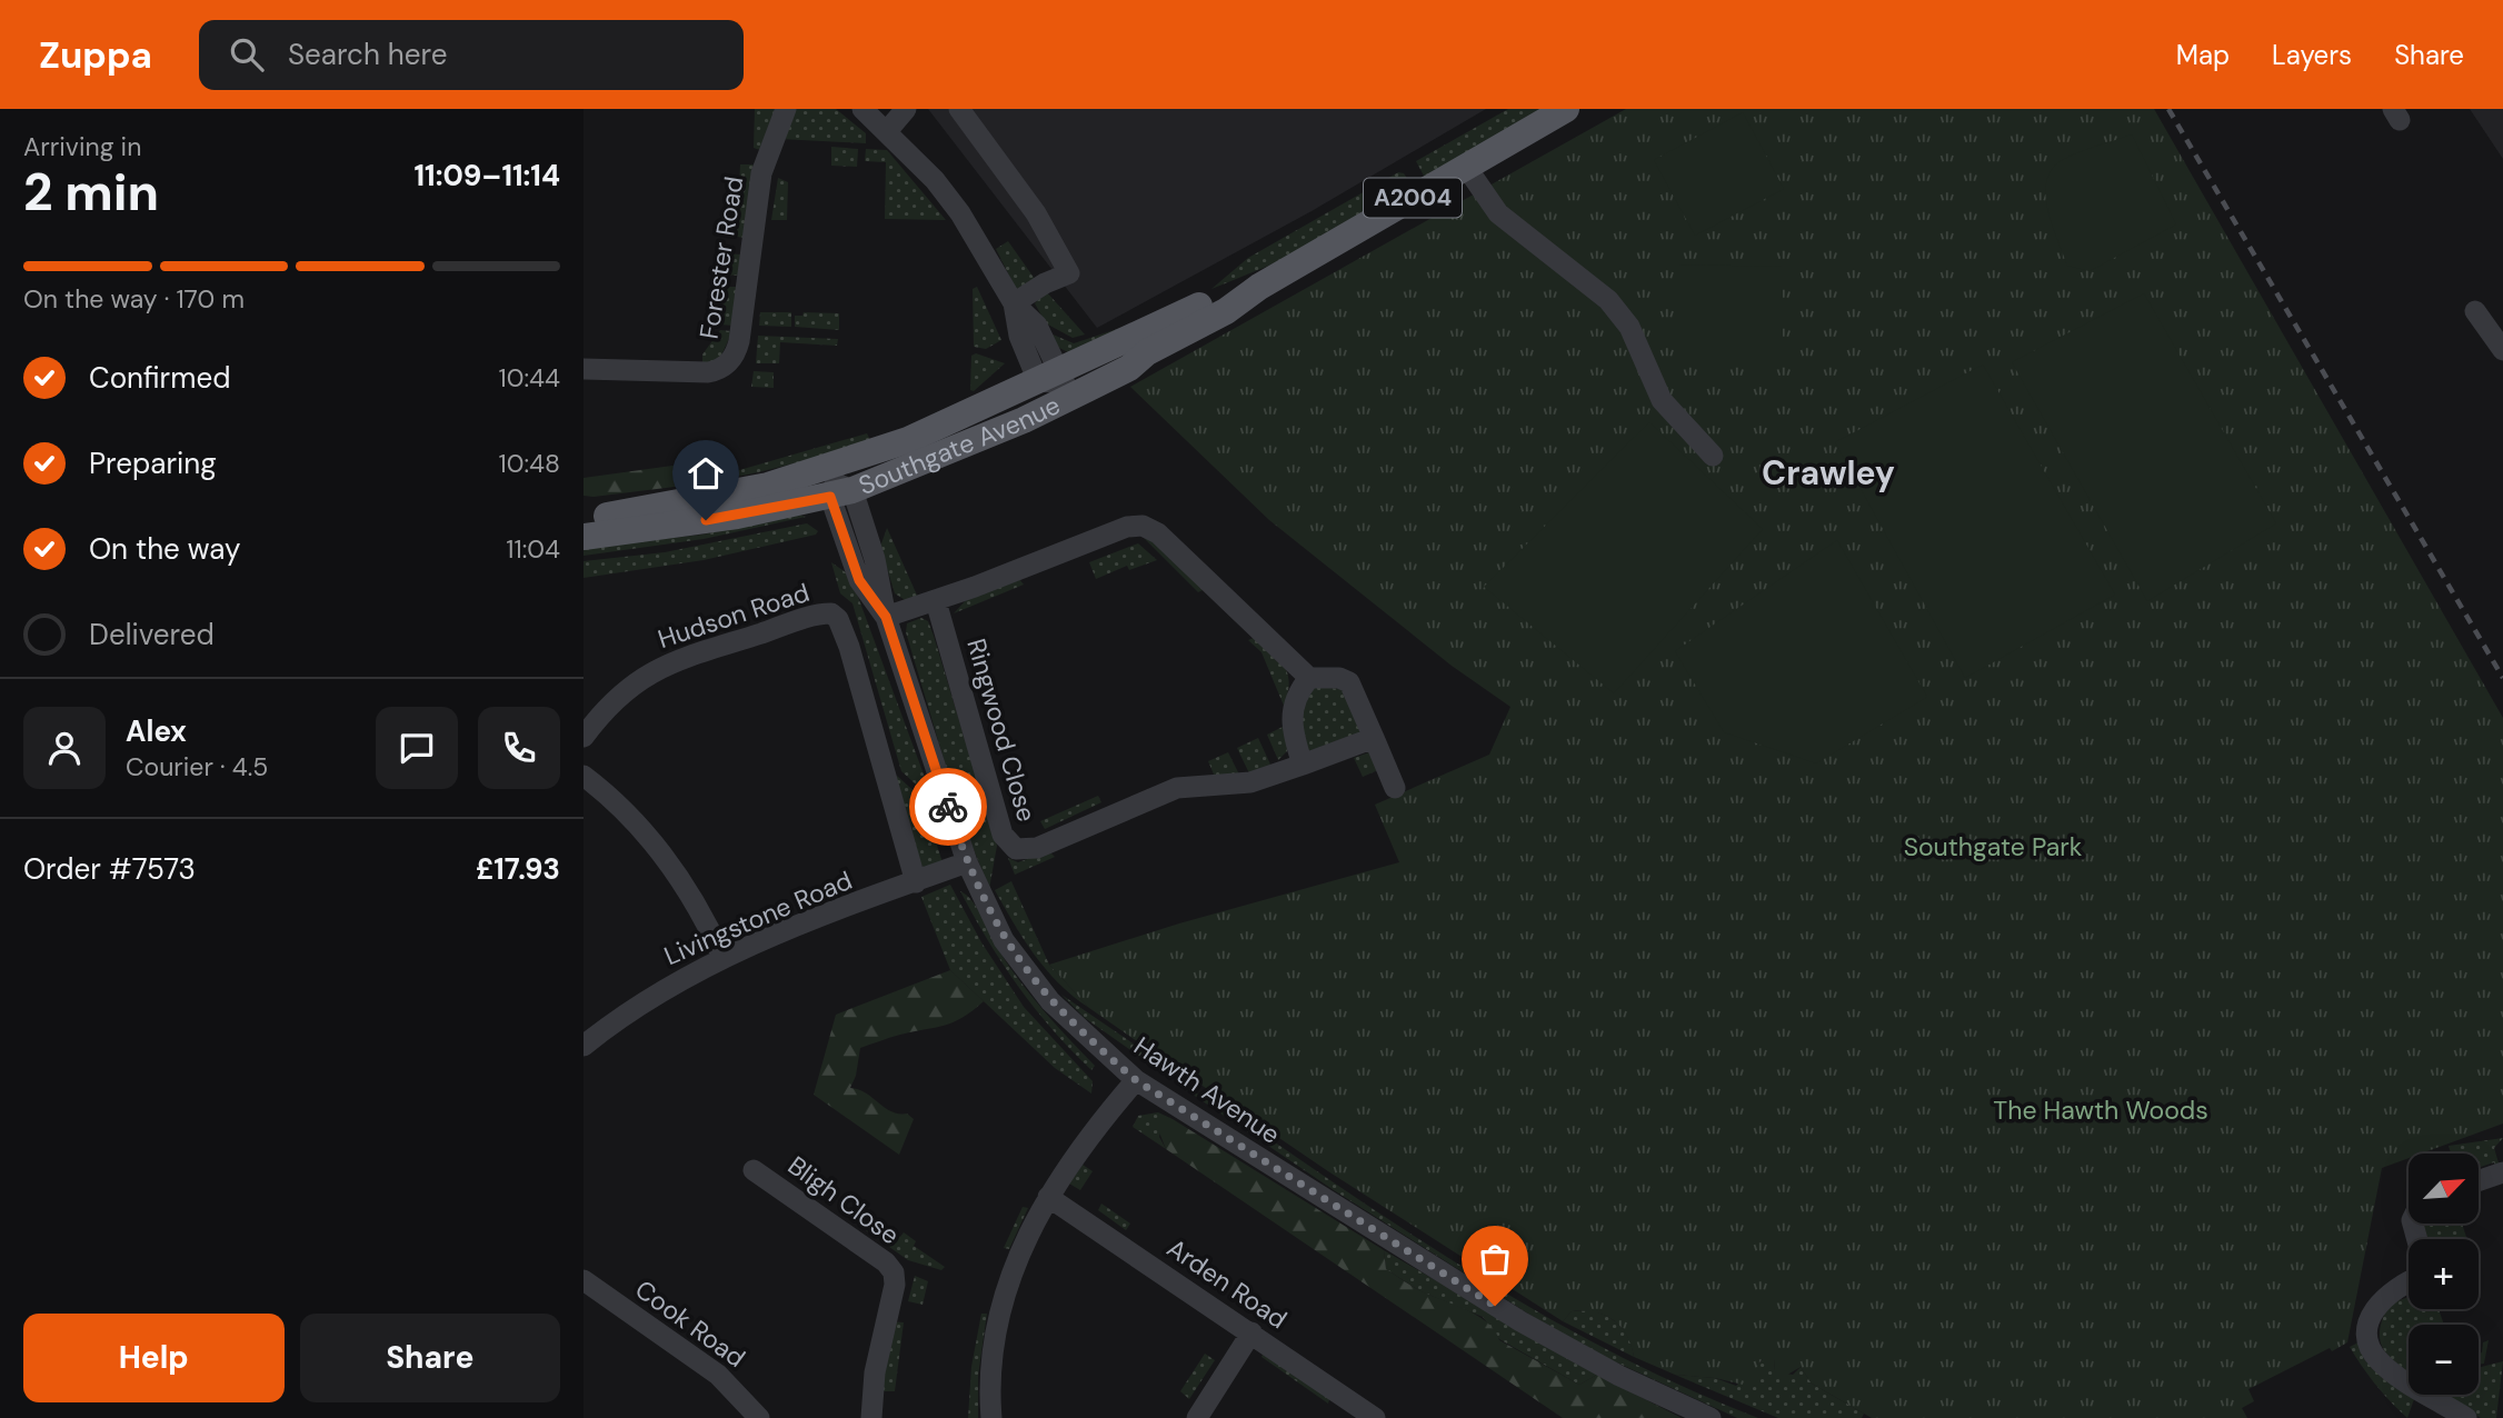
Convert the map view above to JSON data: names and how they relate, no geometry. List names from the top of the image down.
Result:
{
  "streets": {
    "main road": ["A2004", "Southgate Avenue"],
    "street": [
      "Forester Road",
      "Hudson Road",
      "Ringwood Close",
      "Livingstone Road",
      "Hawth Avenue",
      "Bligh Close",
      "Arden Road",
      "Cook Road"
    ]
  },
  "crossings": [
    ["Southgate Avenue", "Hawth Avenue"],
    ["Hudson Road", "Livingstone Road"],
    ["Livingstone Road", "Hawth Avenue"]
  ],
  "districts": ["Crawley"],
  "parks": ["Southgate Park", "The Hawth Woods"],
  "north": "top right",
  "page": {
    "header": "Zuppa",
    "search": "Search here",
    "nav": ["Map", "Layers", "Share"],
    "heading": ["2 min", "Arriving in", "11:09–11:14"],
    "panel": [
      "Alex",
      "Courier · 4.5",
      "Order #7573",
      "£17.93"
    ],
    "bar": "On the way · 170 m",
    "list": [
      ["Confirmed", "10:44"],
      ["Preparing", "10:48"],
      ["On the way", "11:04"],
      "Delivered"
    ],
    "map_buttons": ["+", "−"],
    "buttons": ["Help", "Share"]
  }
}
